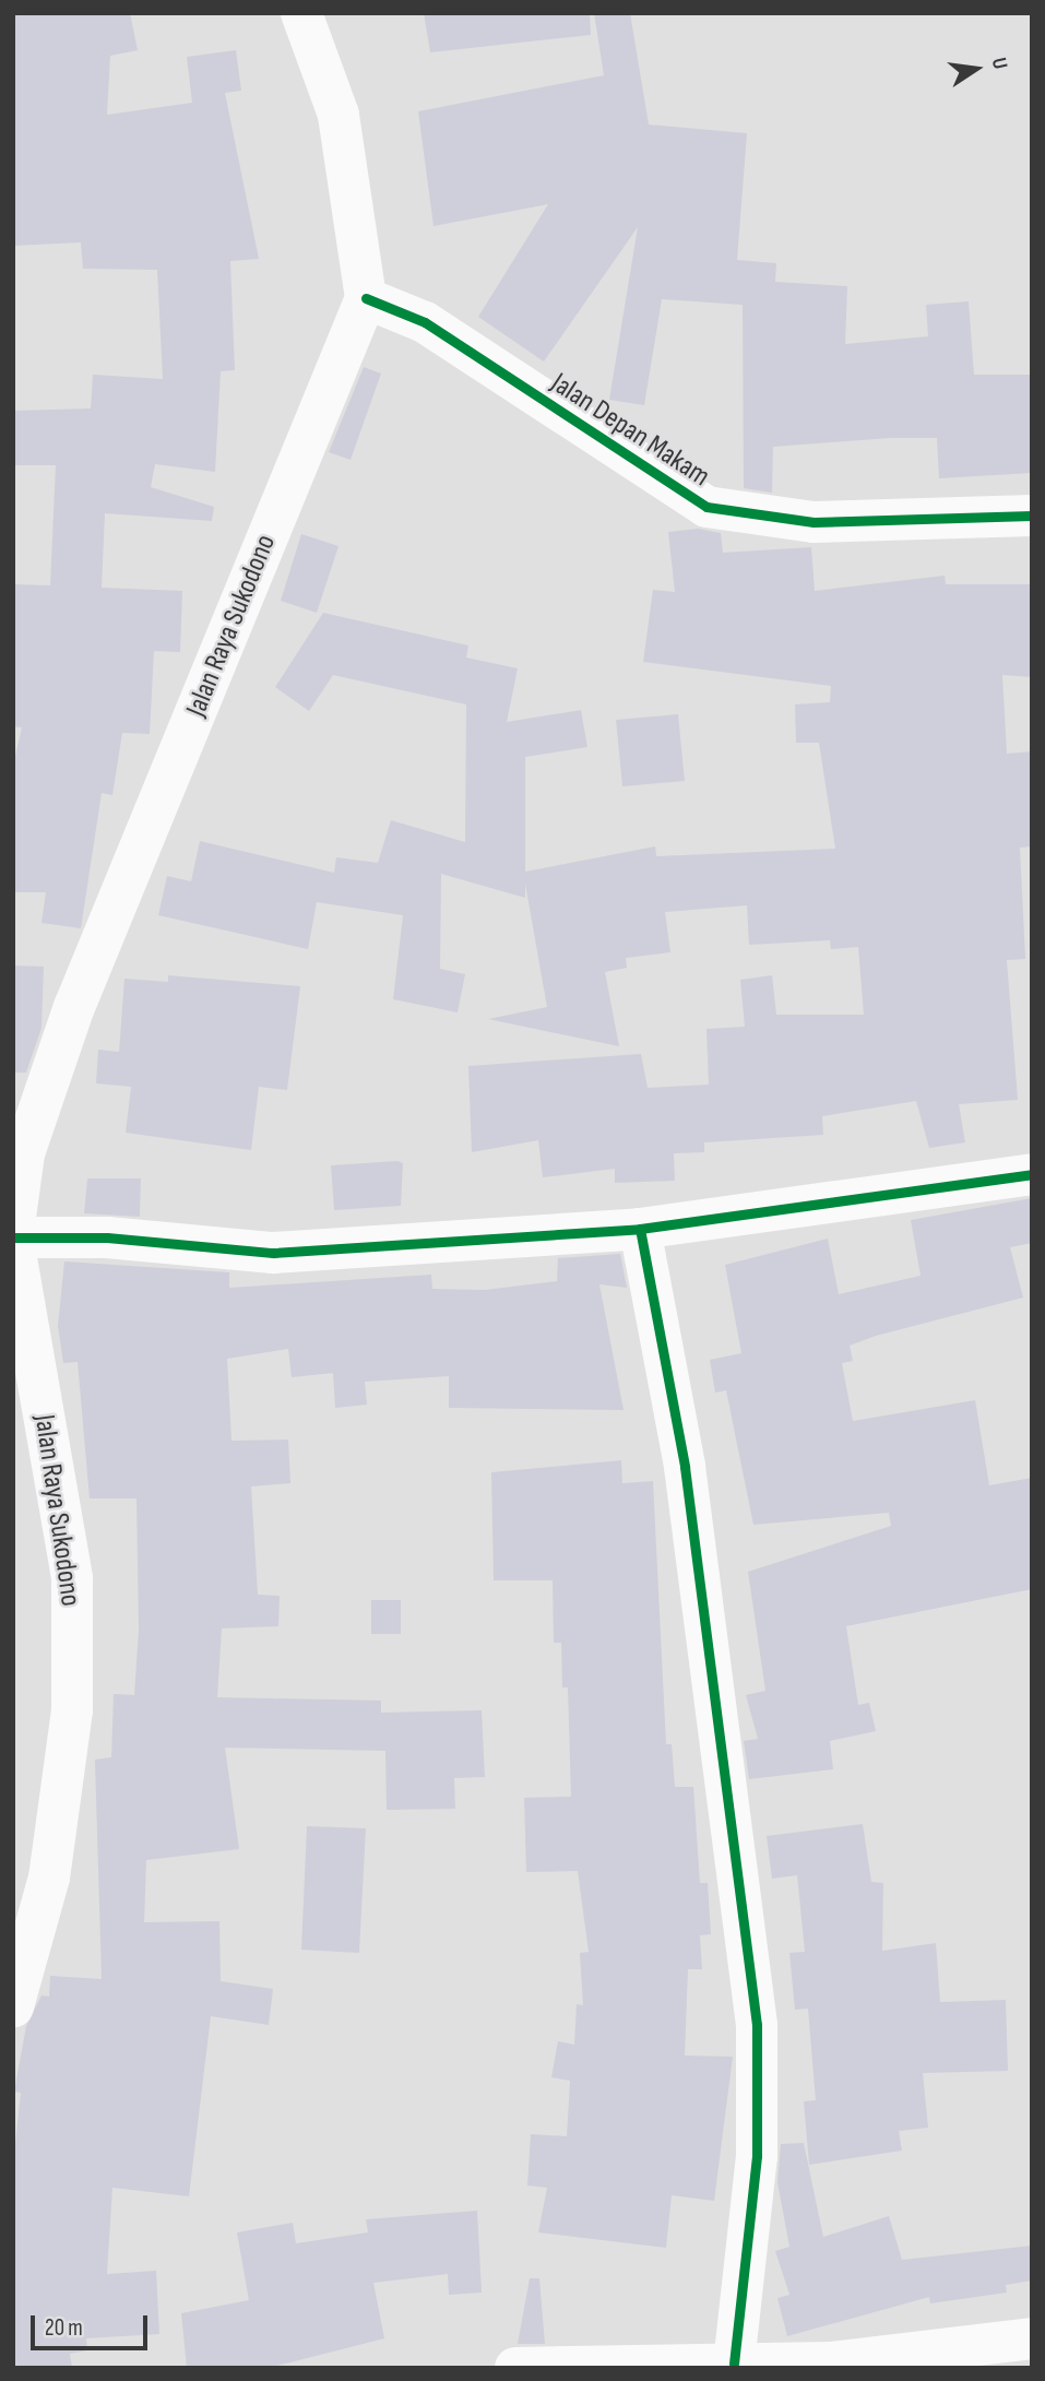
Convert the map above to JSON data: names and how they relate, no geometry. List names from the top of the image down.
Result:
{
  "streets": {
    "street": ["Jalan Depan Makam", "Jalan Raya Sukodono"]
  },
  "crossings": [
    ["Jalan Depan Makam", "Jalan Raya Sukodono"]
  ],
  "scale_bar": "20 m",
  "north": "right"
}
